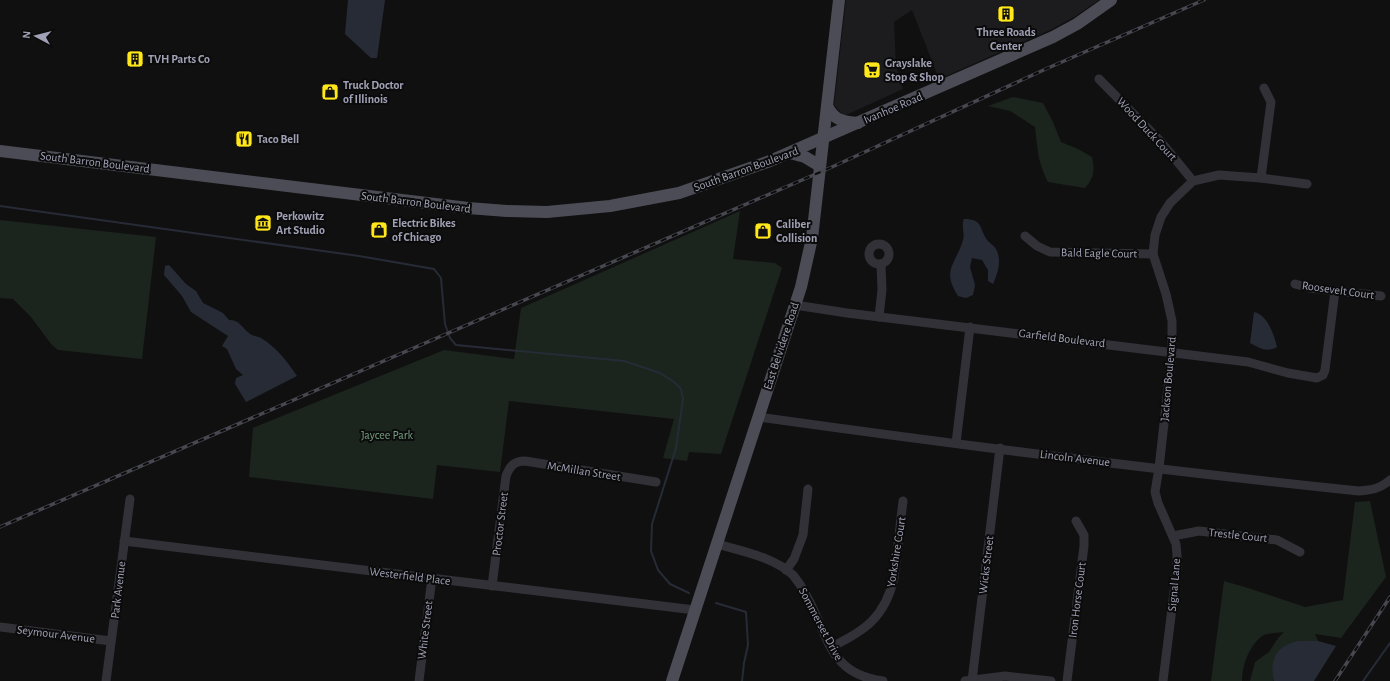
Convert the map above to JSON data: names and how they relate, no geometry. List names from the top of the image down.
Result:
{
  "streets": {
    "main road": ["Ivanhoe Road", "South Barron Boulevard", "East Belvidere Road"],
    "street": [
      "Wood Duck Court",
      "Bald Eagle Court",
      "Roosevelt Court",
      "Garfield Boulevard",
      "Jackson Boulevard",
      "Lincoln Avenue",
      "McMillan Street",
      "Proctor Street",
      "Trestle Court",
      "Yorkshire Court",
      "Wicks Street",
      "Westerfield Place",
      "Signal Lane",
      "Park Avenue",
      "Iron Horse Court",
      "Sommerset Drive",
      "White Street",
      "Seymour Avenue"
    ]
  },
  "crossings": [
    ["Ivanhoe Road", "South Barron Boulevard"],
    ["Ivanhoe Road", "East Belvidere Road"],
    ["Wood Duck Court", "Jackson Boulevard"],
    ["South Barron Boulevard", "East Belvidere Road"],
    ["Bald Eagle Court", "Jackson Boulevard"],
    ["Roosevelt Court", "Garfield Boulevard"],
    ["Garfield Boulevard", "East Belvidere Road"],
    ["Garfield Boulevard", "Jackson Boulevard"],
    ["East Belvidere Road", "Lincoln Avenue"],
    ["East Belvidere Road", "Westerfield Place"],
    ["East Belvidere Road", "Sommerset Drive"],
    ["Jackson Boulevard", "Lincoln Avenue"],
    ["Jackson Boulevard", "Signal Lane"],
    ["Lincoln Avenue", "Wicks Street"],
    ["Lincoln Avenue", "Signal Lane"],
    ["McMillan Street", "Proctor Street"],
    ["Proctor Street", "Westerfield Place"],
    ["Trestle Court", "Signal Lane"],
    ["Yorkshire Court", "Sommerset Drive"],
    ["Westerfield Place", "Park Avenue"],
    ["Westerfield Place", "White Street"],
    ["Park Avenue", "Seymour Avenue"]
  ],
  "parks": ["Jaycee Park"],
  "places": {
    "building": ["Three Roads Center", "TVH Parts Co"],
    "supermarket": ["Grayslake Stop & Shop"],
    "shop": ["Truck Doctor of Illinois", "Electric Bikes of Chicago", "Caliber Collision"],
    "restaurant": ["Taco Bell"],
    "museum": ["Perkowitz Art Studio"]
  },
  "north": "left"
}
